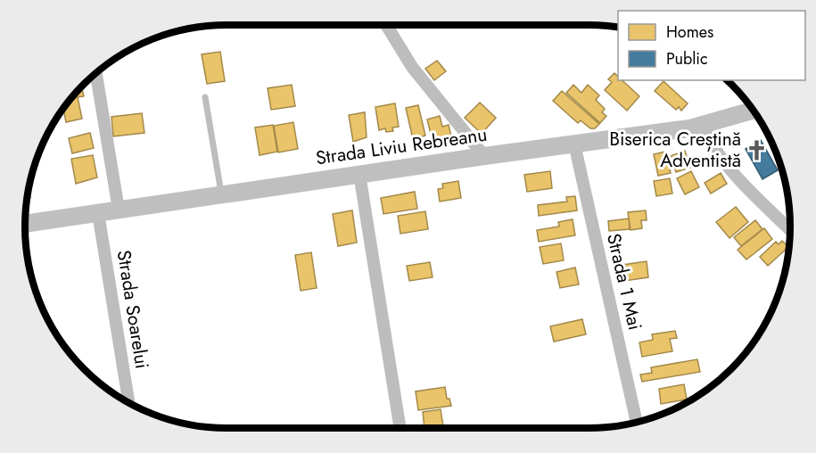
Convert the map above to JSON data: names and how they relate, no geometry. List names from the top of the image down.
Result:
{
  "streets": {
    "main road": ["Strada Liviu Rebreanu"],
    "street": ["Strada 1 Mai", "Strada Soarelui"]
  },
  "crossings": [
    ["Strada Liviu Rebreanu", "Strada 1 Mai"],
    ["Strada Liviu Rebreanu", "Strada Soarelui"]
  ],
  "places": {
    "church": ["Biserica Creștină Adventistă"]
  },
  "legend": ["Homes", "Public"]
}
